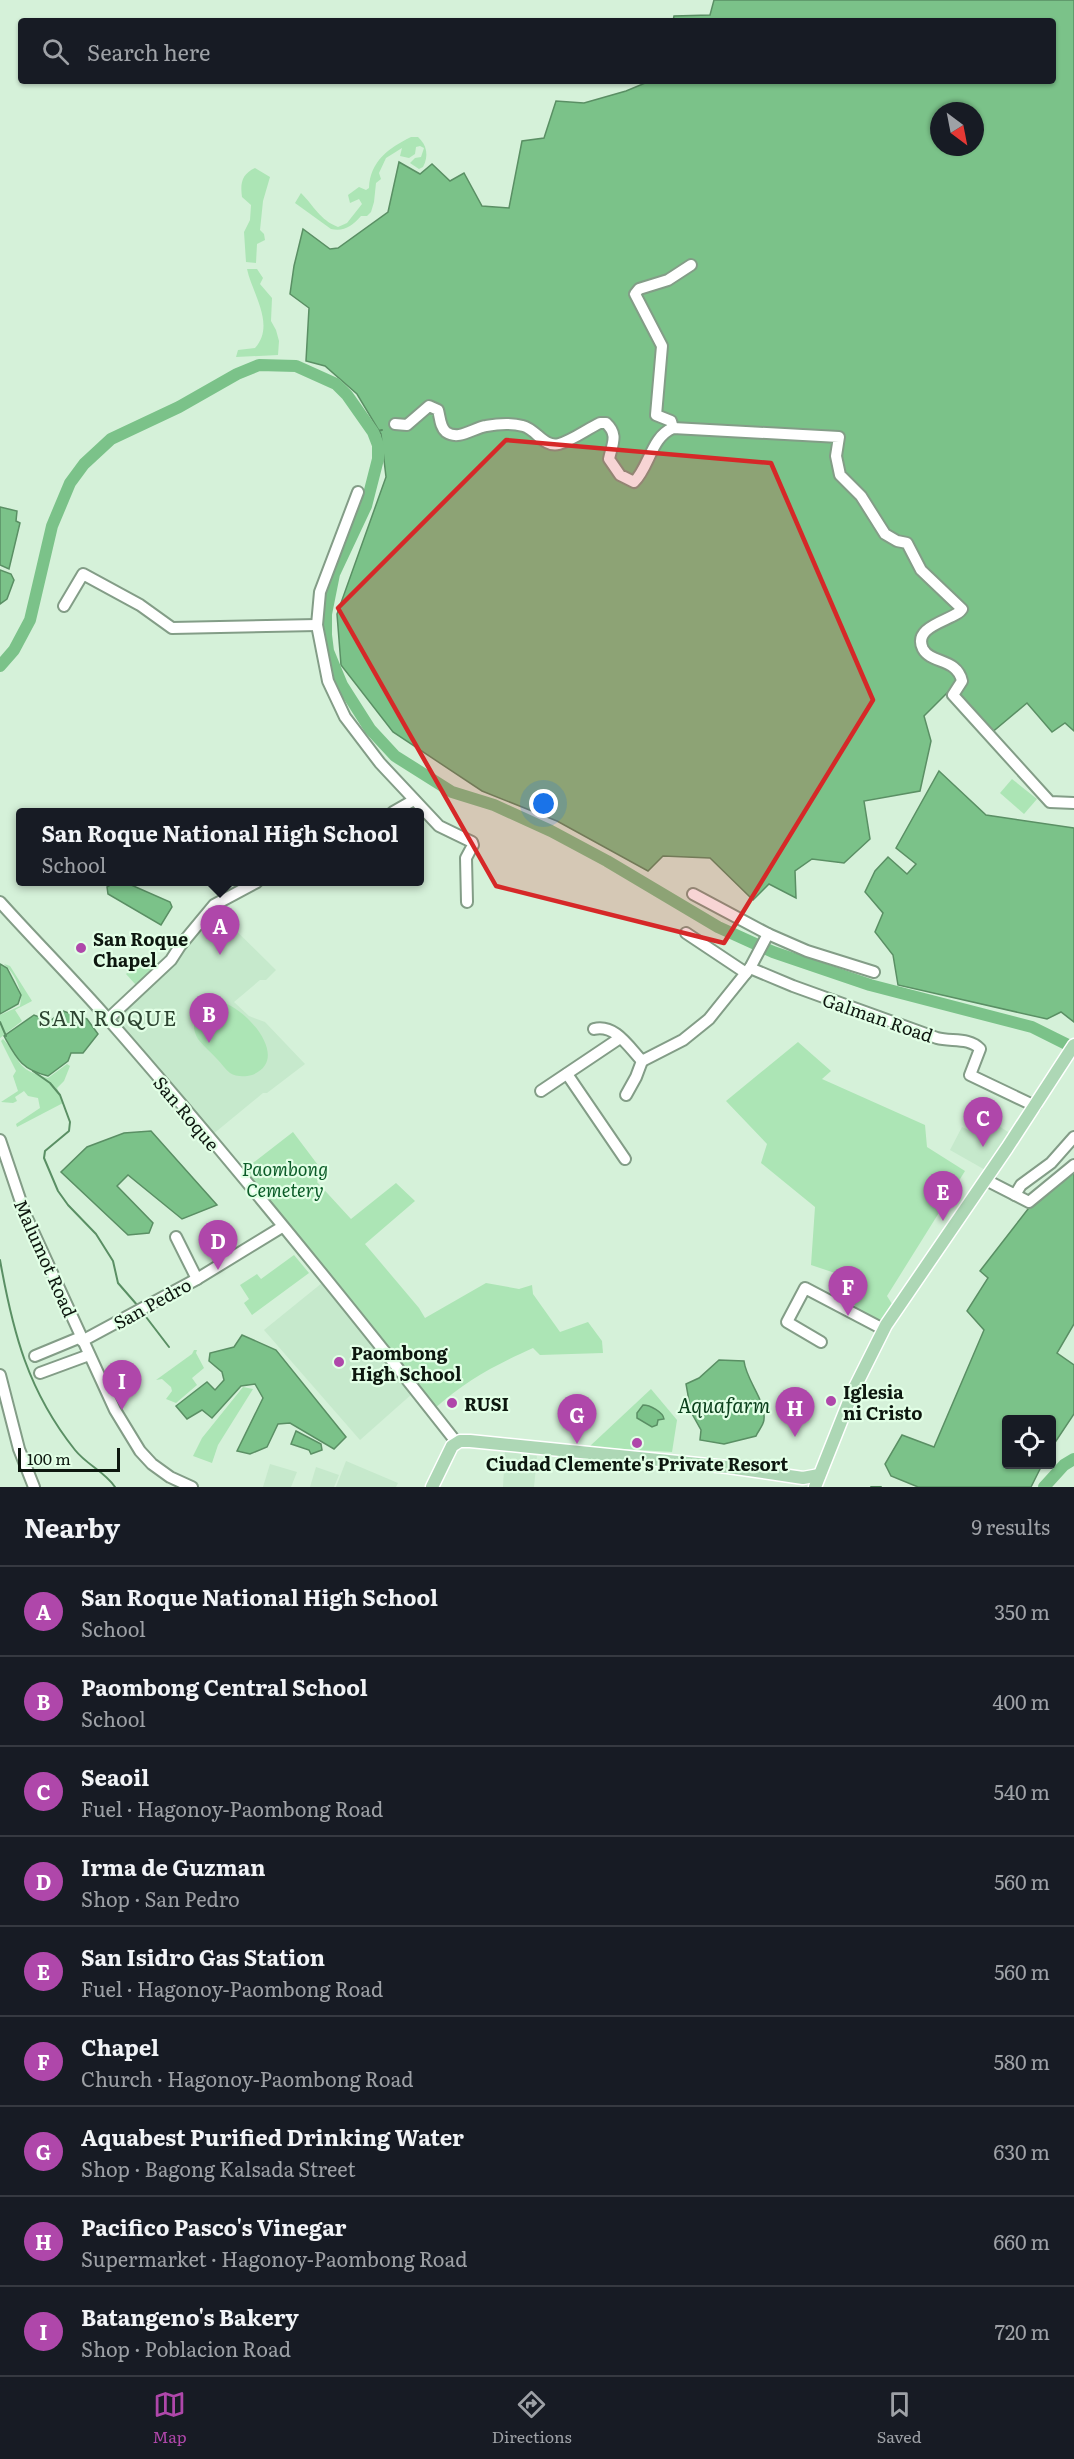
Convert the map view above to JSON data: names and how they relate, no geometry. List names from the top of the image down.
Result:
{
  "streets": {
    "street": [
      "Galman Road",
      "San Roque",
      "Malumot Road",
      "San Pedro"
    ]
  },
  "crossings": [
    ["San Roque", "San Pedro"],
    ["Malumot Road", "San Pedro"]
  ],
  "districts": ["SAN ROQUE"],
  "water": ["Aquafarm"],
  "parks": ["Paombong Cemetery"],
  "places": [
    "San Roque Chapel",
    "Paombong High School",
    "Iglesia ni Cristo",
    "RUSI",
    "Ciudad Clemente's Private Resort"
  ],
  "scale_bar": "100 m",
  "north": "bottom right",
  "page": {
    "search": "Search here",
    "popup": ["San Roque National High School", "School"],
    "pins": [
      "A",
      "B",
      "C",
      "E",
      "D",
      "F",
      "I",
      "H",
      "G"
    ],
    "scale": "100 m",
    "heading": ["Nearby", "9 results"],
    "list": [
      {
        "mark": "A",
        "name": "San Roque National High School",
        "note": "School",
        "value": "350 m"
      },
      {
        "mark": "B",
        "name": "Paombong Central School",
        "note": "School",
        "value": "400 m"
      },
      {
        "mark": "C",
        "name": "Seaoil",
        "note": "Fuel · Hagonoy-Paombong Road",
        "value": "540 m"
      },
      {
        "mark": "D",
        "name": "Irma de Guzman",
        "note": "Shop · San Pedro",
        "value": "560 m"
      },
      {
        "mark": "E",
        "name": "San Isidro Gas Station",
        "note": "Fuel · Hagonoy-Paombong Road",
        "value": "560 m"
      },
      {
        "mark": "F",
        "name": "Chapel",
        "note": "Church · Hagonoy-Paombong Road",
        "value": "580 m"
      },
      {
        "mark": "G",
        "name": "Aquabest Purified Drinking Water",
        "note": "Shop · Bagong Kalsada Street",
        "value": "630 m"
      },
      {
        "mark": "H",
        "name": "Pacifico Pasco's Vinegar",
        "note": "Supermarket · Hagonoy-Paombong Road",
        "value": "660 m"
      },
      {
        "mark": "I",
        "name": "Batangeno's Bakery",
        "note": "Shop · Poblacion Road",
        "value": "720 m"
      }
    ],
    "nav": ["Map", "Directions", "Saved"]
  }
}
